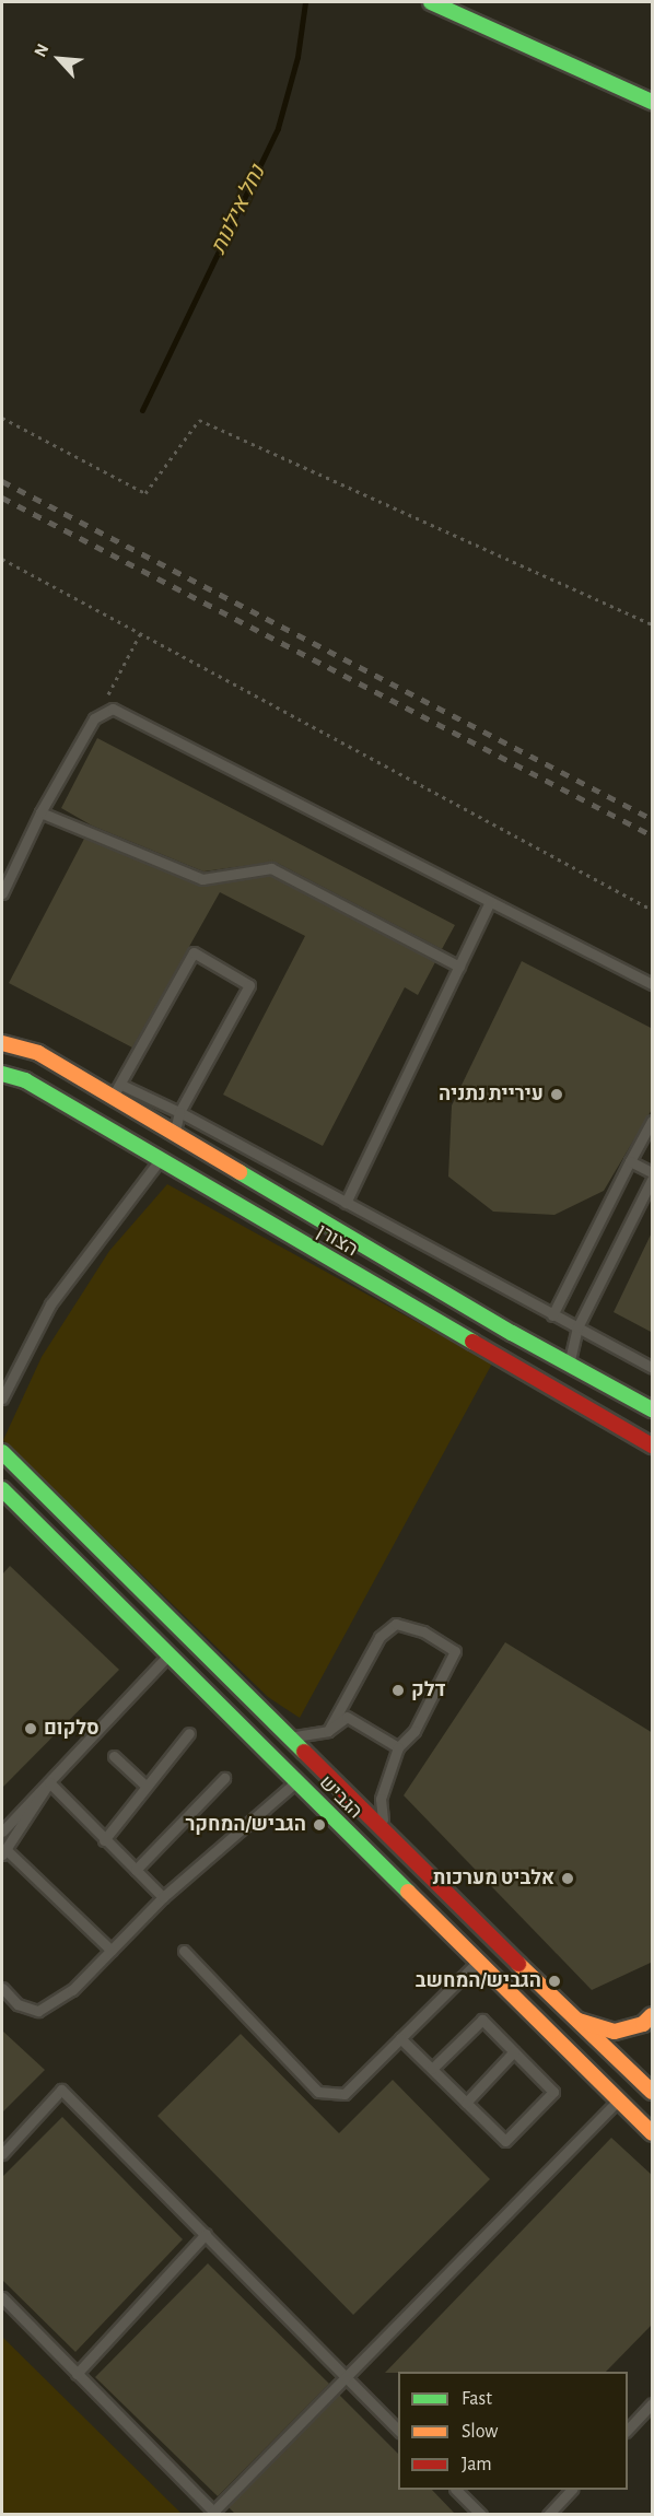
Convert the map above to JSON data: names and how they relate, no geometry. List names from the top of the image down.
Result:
{
  "streets": {
    "street": ["הצורן", "הגביש"]
  },
  "water": ["נחל אילנות"],
  "places": [
    "עיריית נתניה",
    "דלק",
    "סלקום",
    "הגביש/המחקר",
    "אלביט מערכות",
    "הגביש/המחשב"
  ],
  "legend": ["Fast", "Slow", "Jam"],
  "north": "top left"
}
